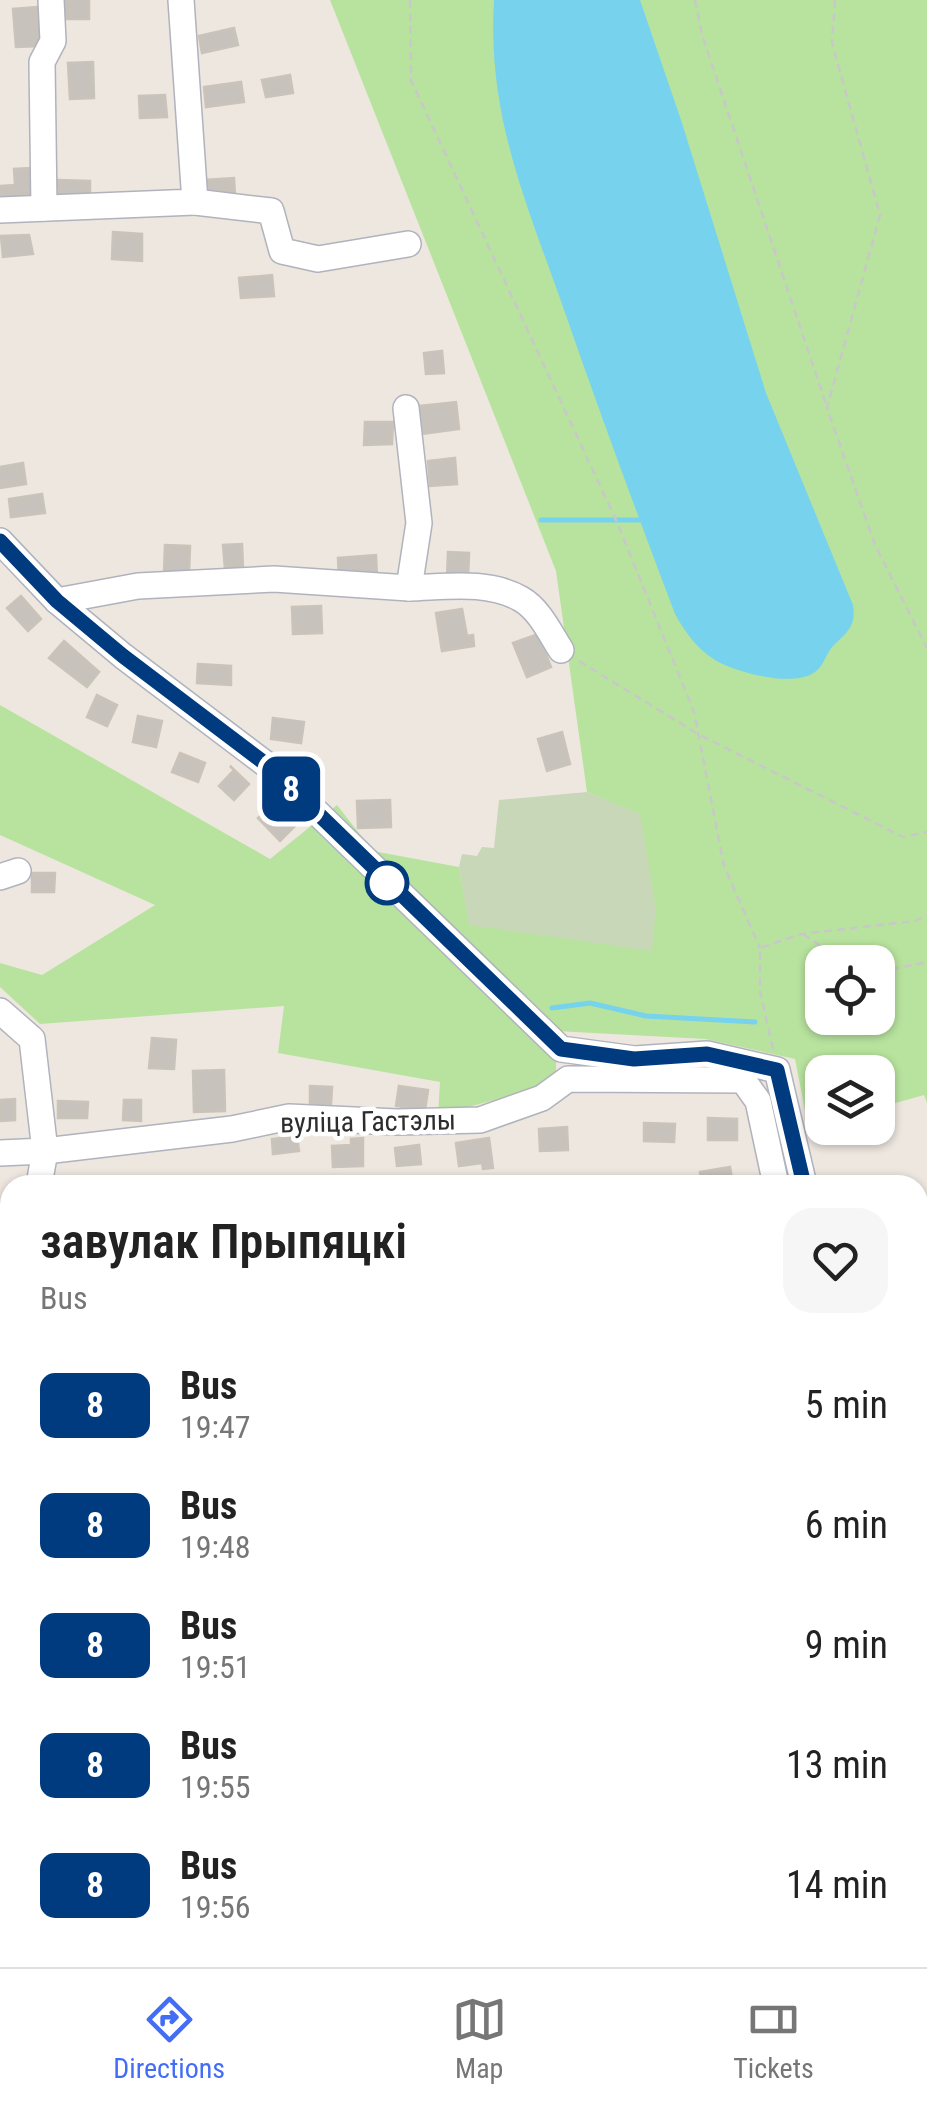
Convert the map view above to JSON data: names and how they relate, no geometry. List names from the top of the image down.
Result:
{
  "streets": {
    "street": ["вуліца Гастэлы"]
  },
  "lines": ["bus line 8"],
  "page": {
    "on_map": "8",
    "heading": ["завулак Прыпяцкі", "Bus"],
    "list": [
      {
        "mark": "8",
        "name": "Bus",
        "note": "19:47",
        "value": "5 min"
      },
      {
        "mark": "8",
        "name": "Bus",
        "note": "19:48",
        "value": "6 min"
      },
      {
        "mark": "8",
        "name": "Bus",
        "note": "19:51",
        "value": "9 min"
      },
      {
        "mark": "8",
        "name": "Bus",
        "note": "19:55",
        "value": "13 min"
      },
      {
        "mark": "8",
        "name": "Bus",
        "note": "19:56",
        "value": "14 min"
      }
    ],
    "tabs": ["Directions", "Map", "Tickets"]
  }
}
